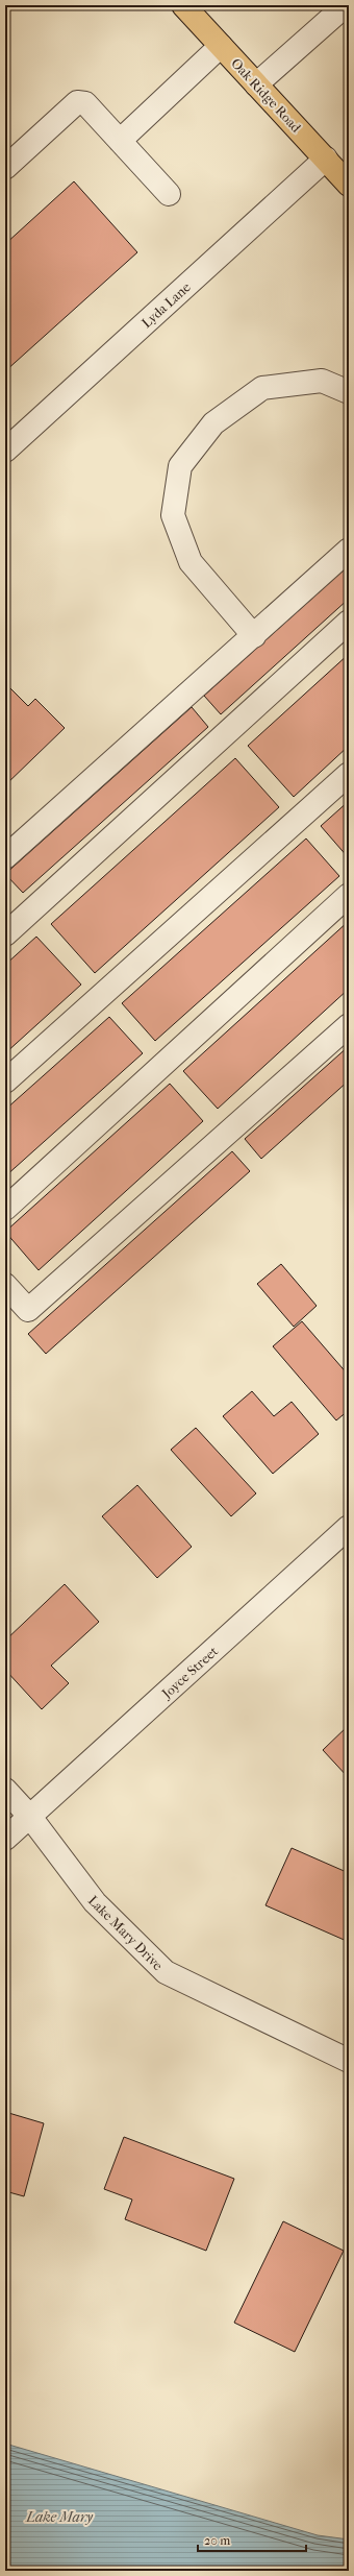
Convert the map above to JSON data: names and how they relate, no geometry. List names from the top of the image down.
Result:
{
  "streets": {
    "main road": ["Oak Ridge Road"],
    "street": ["Lyda Lane", "Joyce Street", "Lake Mary Drive"]
  },
  "crossings": [
    ["Oak Ridge Road", "Lyda Lane"],
    ["Joyce Street", "Lake Mary Drive"]
  ],
  "water": ["Lake Mary"],
  "scale_bar": "20 m"
}
